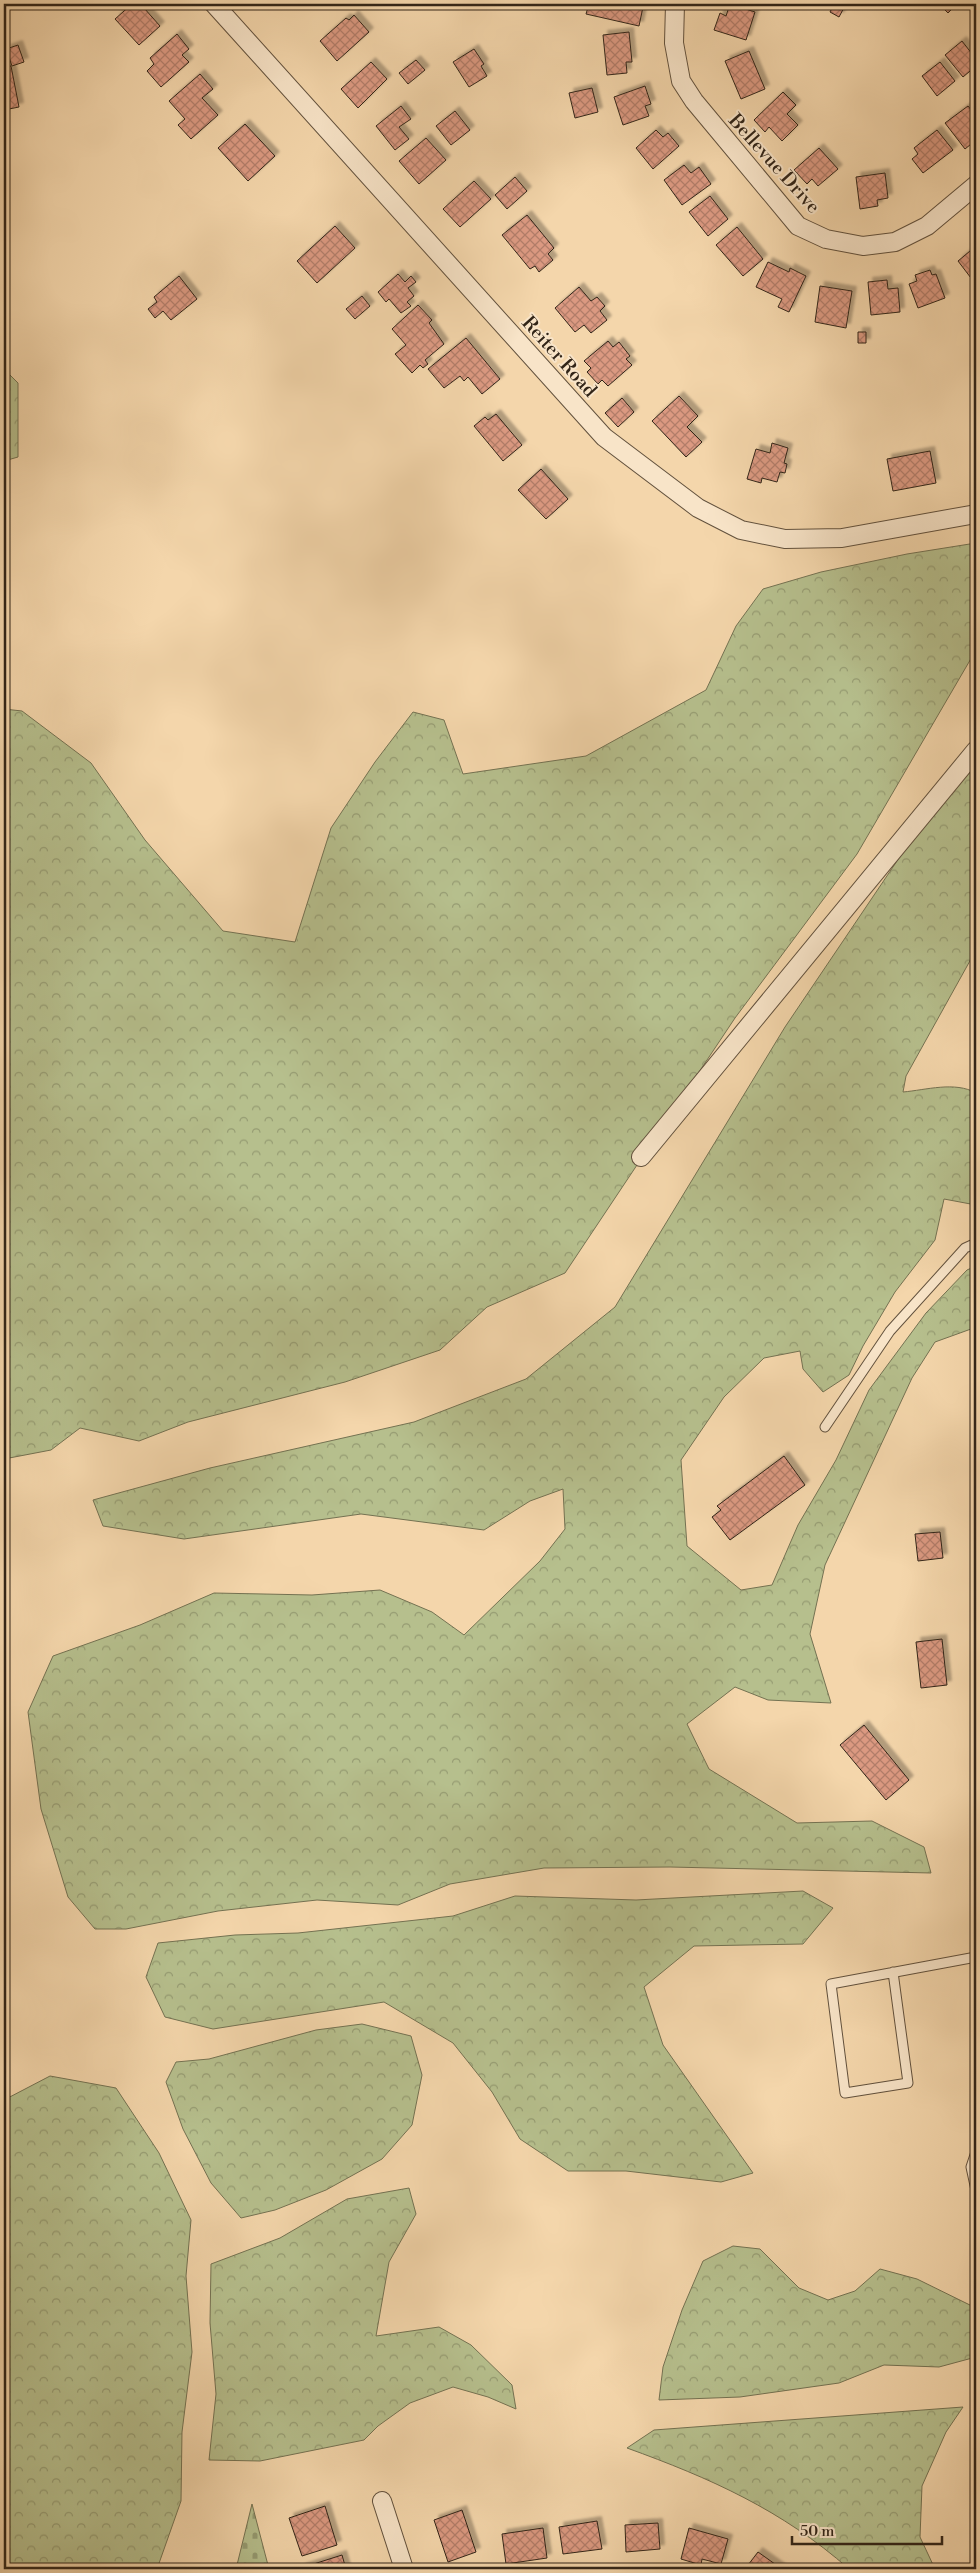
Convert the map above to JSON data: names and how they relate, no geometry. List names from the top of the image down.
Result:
{
  "streets": {
    "street": ["Bellevue Drive", "Reiter Road"]
  },
  "scale_bar": "50 m"
}
